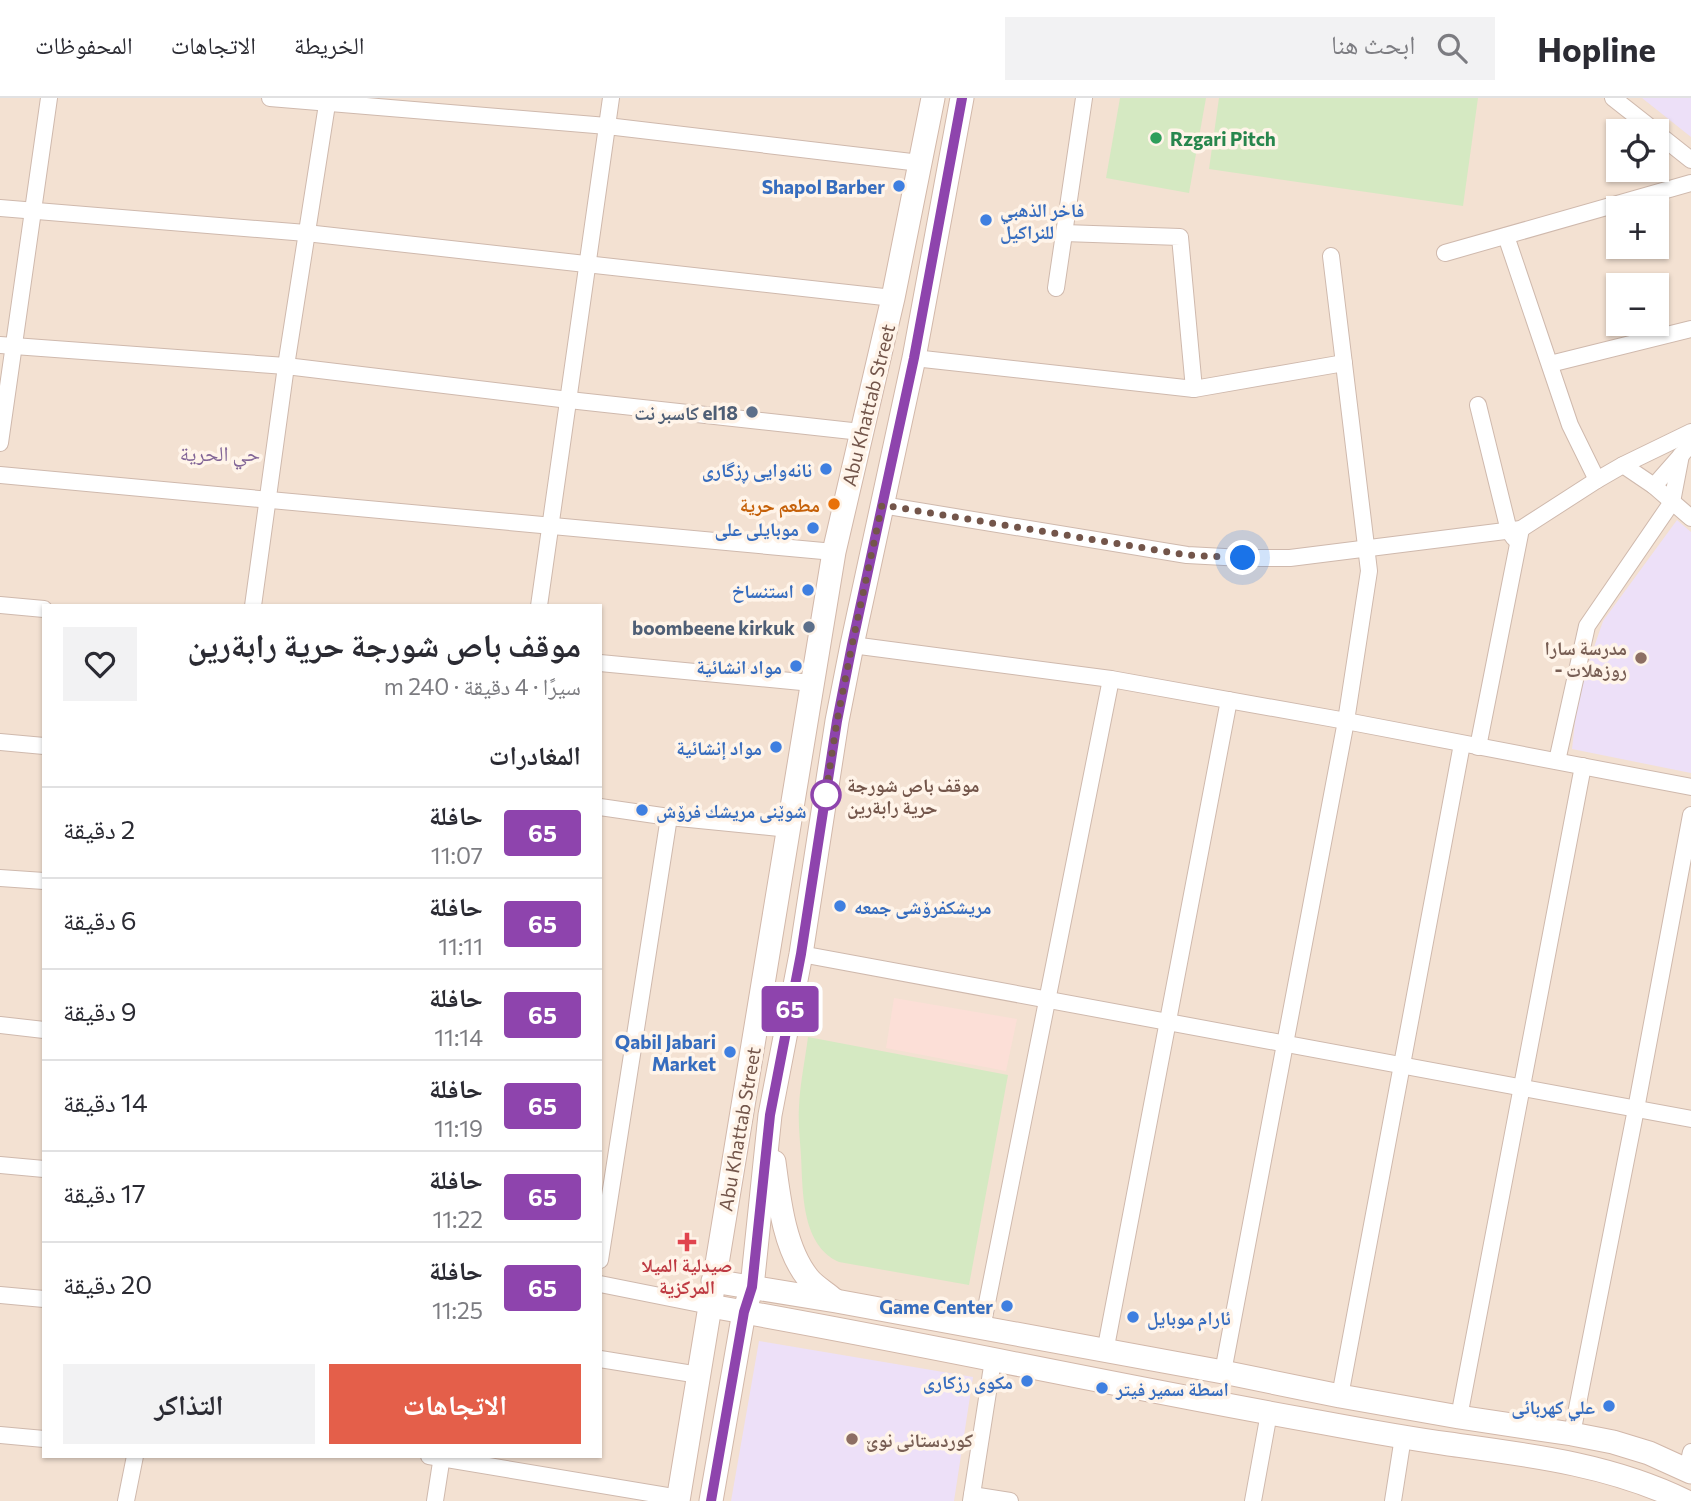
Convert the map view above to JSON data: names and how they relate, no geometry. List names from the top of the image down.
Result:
{
  "streets": {
    "main road": ["Abu Khattab Street"]
  },
  "districts": ["حي الحرية"],
  "places": {
    "other": [
      "Rzgari Pitch",
      "Shapol Barber",
      "فاخر الذهبي للنراكيل",
      "كاسبر نت el18",
      "نانەوایی ڕزگاری",
      "مطعم حرية",
      "موبايلى على",
      "استنساخ",
      "boombeene kirkuk",
      "مدرسة سارا - روزهلات",
      "مواد انشائية",
      "مواد إنشائية",
      "موقف باص شورجة حرية رابةرين",
      "شوێنى مريشك فرۆش",
      "مریشکفرۆشی جمعە",
      "Qabil Jabari Market",
      "Game Center",
      "ئارام موبايل",
      "مكوى رزكارى",
      "اسطة سمير فيتر",
      "علي كهربائى",
      "کوردستانی نوێ"
    ],
    "health": ["صيدلية الميلا المركزية"]
  },
  "lines": ["bus line 65"],
  "page": {
    "header": "Hopline",
    "search": "ابحث هنا",
    "nav": ["الخريطة", "الاتجاهات", "المحفوظات"],
    "on_map": "65",
    "map_buttons": ["+", "−"],
    "heading": [
      ["موقف باص شورجة حرية رابةرين", "سيرًا · 4 دقيقة · 240 m"],
      "المغادرات"
    ],
    "list": [
      {
        "mark": "65",
        "name": "حافلة",
        "note": "11:07",
        "value": "2 دقيقة"
      },
      {
        "mark": "65",
        "name": "حافلة",
        "note": "11:11",
        "value": "6 دقيقة"
      },
      {
        "mark": "65",
        "name": "حافلة",
        "note": "11:14",
        "value": "9 دقيقة"
      },
      {
        "mark": "65",
        "name": "حافلة",
        "note": "11:19",
        "value": "14 دقيقة"
      },
      {
        "mark": "65",
        "name": "حافلة",
        "note": "11:22",
        "value": "17 دقيقة"
      },
      {
        "mark": "65",
        "name": "حافلة",
        "note": "11:25",
        "value": "20 دقيقة"
      }
    ],
    "buttons": ["الاتجاهات", "التذاكر"]
  }
}
